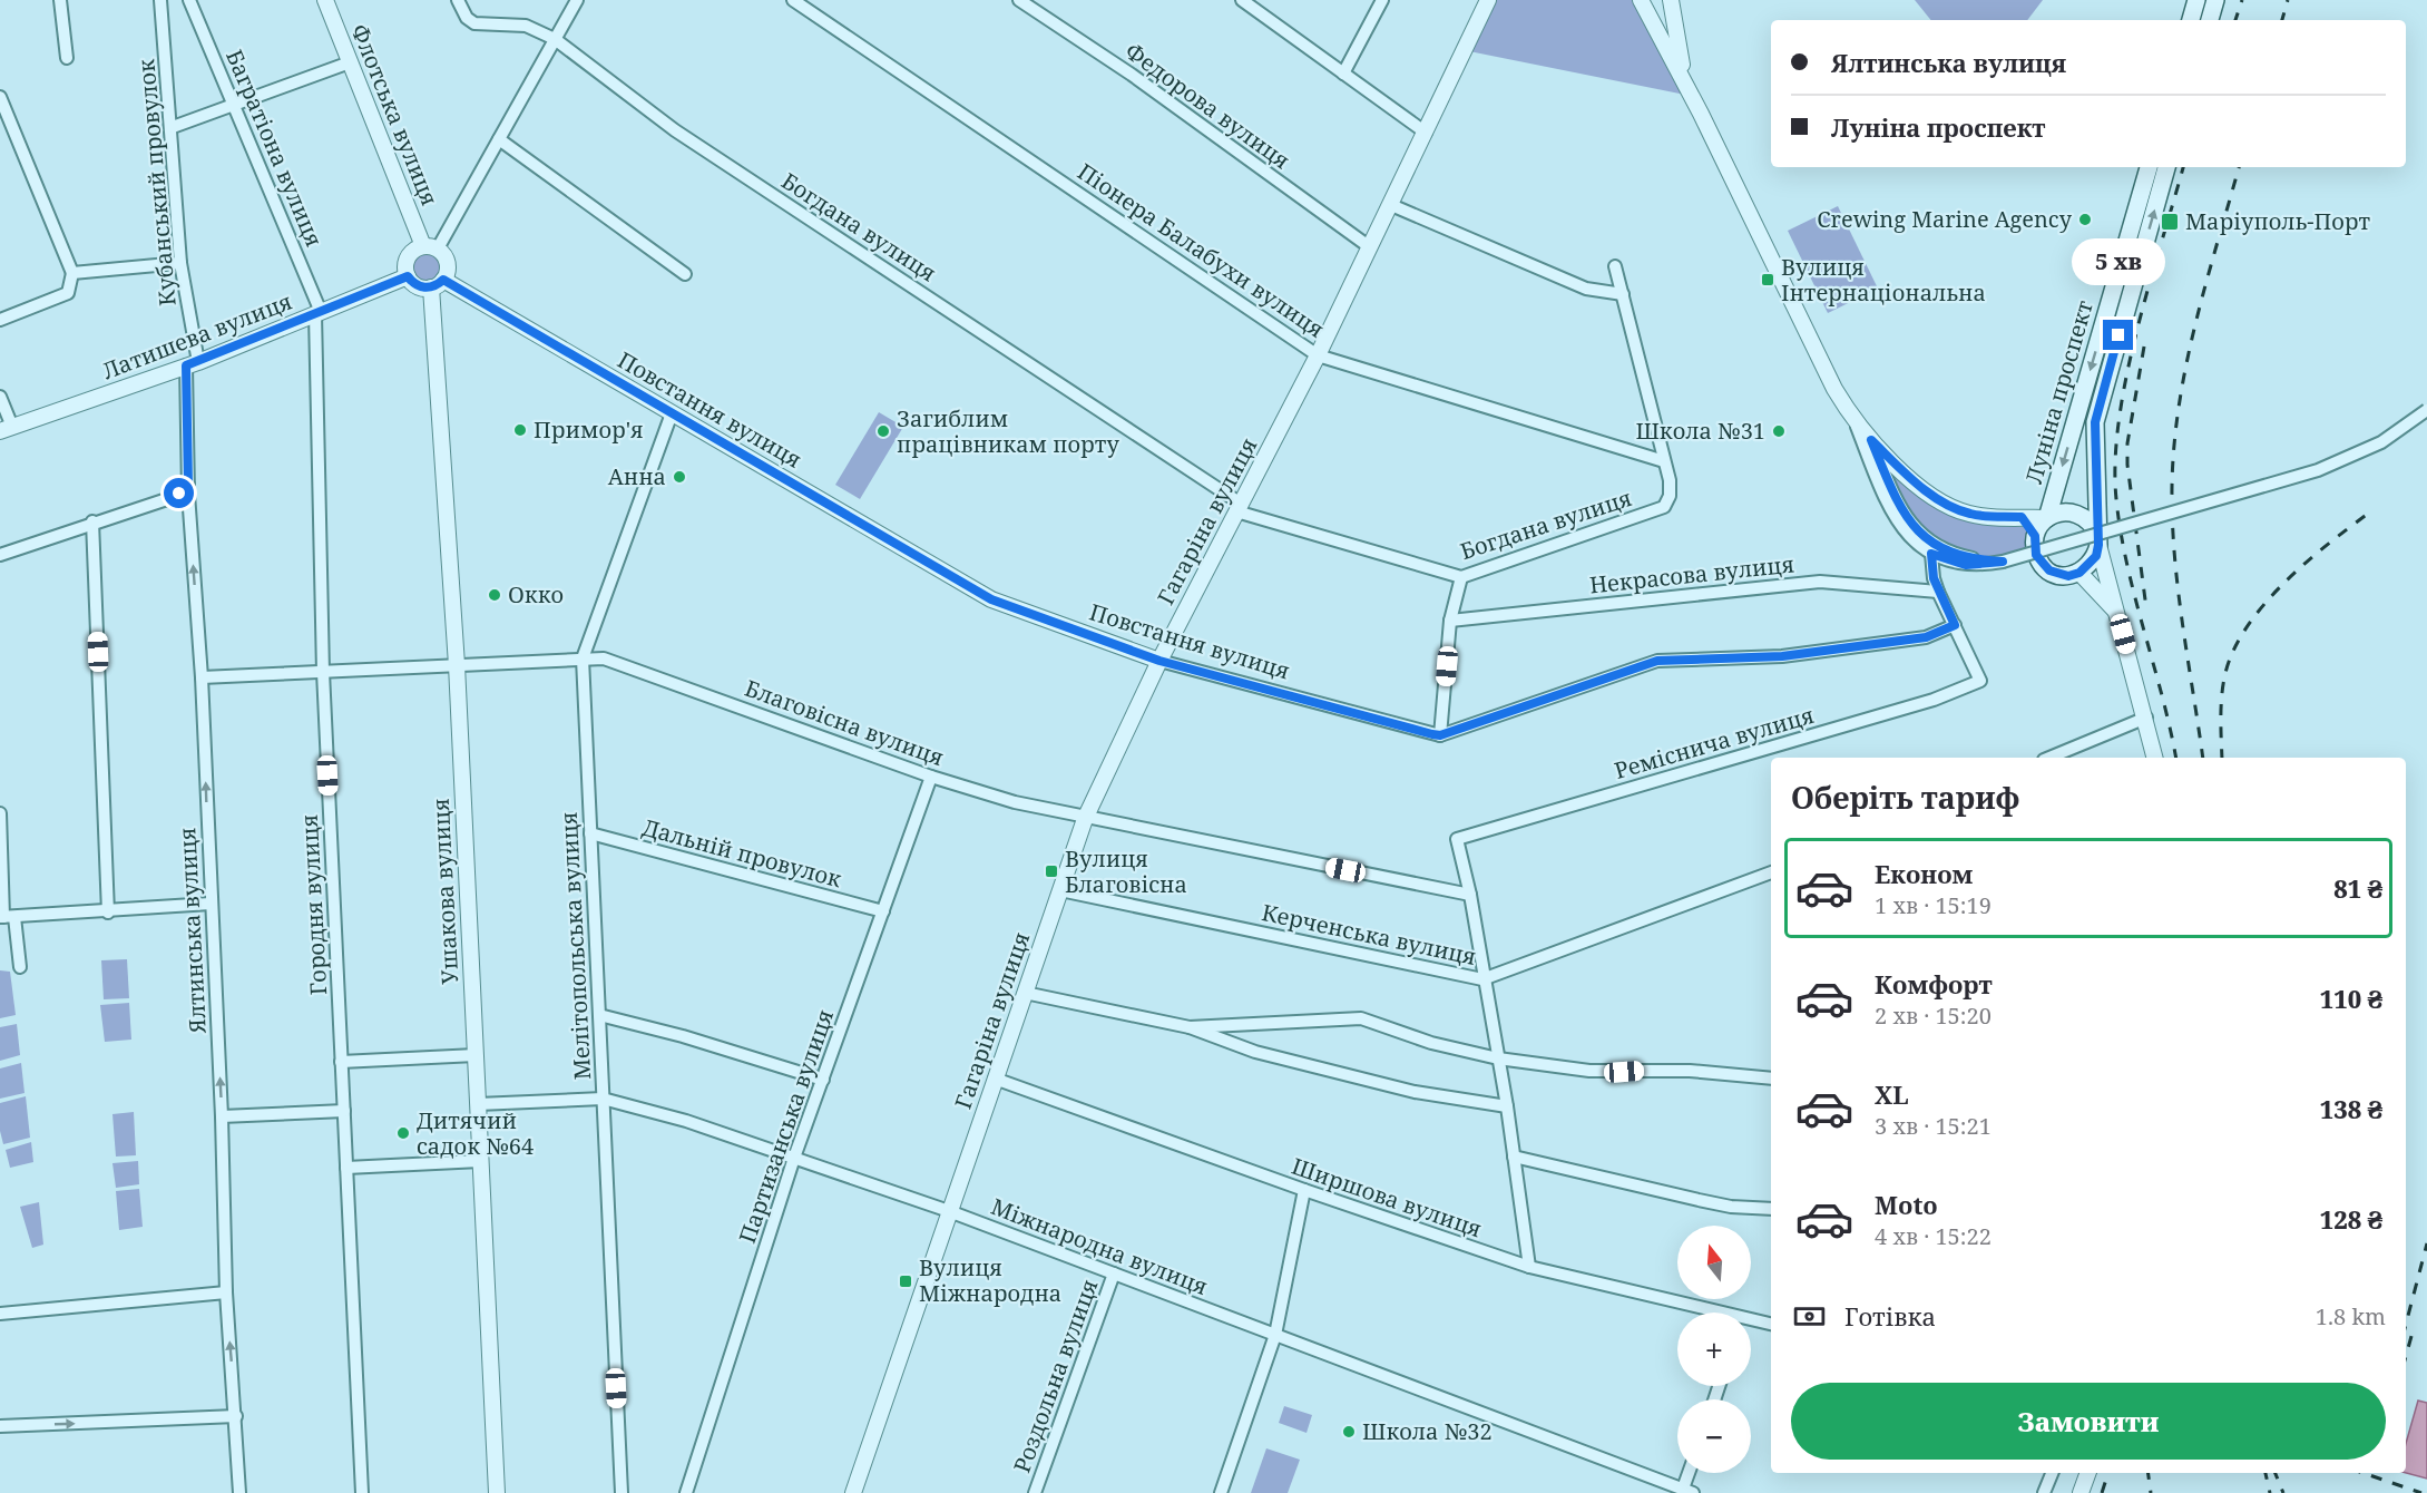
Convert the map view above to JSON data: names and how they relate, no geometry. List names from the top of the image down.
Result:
{
  "streets": {
    "main road": ["Луніна проспект"],
    "street": [
      "Федорова вулиця",
      "Флотська вулиця",
      "Багратіона вулиця",
      "Кубанський провулок",
      "Богдана вулиця",
      "Піонера Балабухи вулиця",
      "Латишева вулиця",
      "Повстання вулиця",
      "Гагаріна вулиця",
      "Некрасова вулиця",
      "Благовісна вулиця",
      "Реміснича вулиця",
      "Дальній провулок",
      "Ушакова вулиця",
      "Городня вулиця",
      "Ялтинська вулиця",
      "Керченська вулиця",
      "Мелітопольська вулиця",
      "Партизанська вулиця",
      "Ширшова вулиця",
      "Міжнародна вулиця",
      "Роздольна вулиця"
    ]
  },
  "crossings": [
    ["Федорова вулиця", "Гагаріна вулиця"],
    ["Флотська вулиця", "Латишева вулиця"],
    ["Флотська вулиця", "Повстання вулиця"],
    ["Флотська вулиця", "Ушакова вулиця"],
    ["Багратіона вулиця", "Латишева вулиця"],
    ["Багратіона вулиця", "Городня вулиця"],
    ["Кубанський провулок", "Латишева вулиця"],
    ["Кубанський провулок", "Ялтинська вулиця"],
    ["Богдана вулиця", "Піонера Балабухи вулиця"],
    ["Богдана вулиця", "Гагаріна вулиця"],
    ["Піонера Балабухи вулиця", "Гагаріна вулиця"],
    ["Латишева вулиця", "Повстання вулиця"],
    ["Латишева вулиця", "Ушакова вулиця"],
    ["Латишева вулиця", "Городня вулиця"],
    ["Латишева вулиця", "Ялтинська вулиця"],
    ["Повстання вулиця", "Гагаріна вулиця"],
    ["Повстання вулиця", "Ушакова вулиця"],
    ["Повстання вулиця", "Мелітопольська вулиця"],
    ["Гагаріна вулиця", "Благовісна вулиця"],
    ["Гагаріна вулиця", "Керченська вулиця"],
    ["Гагаріна вулиця", "Ширшова вулиця"],
    ["Гагаріна вулиця", "Міжнародна вулиця"],
    ["Благовісна вулиця", "Реміснича вулиця"],
    ["Благовісна вулиця", "Ушакова вулиця"],
    ["Благовісна вулиця", "Городня вулиця"],
    ["Благовісна вулиця", "Ялтинська вулиця"],
    ["Благовісна вулиця", "Мелітопольська вулиця"],
    ["Благовісна вулиця", "Партизанська вулиця"],
    ["Дальній провулок", "Мелітопольська вулиця"],
    ["Дальній провулок", "Партизанська вулиця"],
    ["Ушакова вулиця", "Міжнародна вулиця"],
    ["Мелітопольська вулиця", "Міжнародна вулиця"],
    ["Партизанська вулиця", "Міжнародна вулиця"],
    ["Міжнародна вулиця", "Роздольна вулиця"]
  ],
  "places": {
    "other": [
      "Crewing Marine Agency",
      "Примор'я",
      "Загиблим працівникам порту",
      "Школа №31",
      "Анна",
      "Окко",
      "Дитячий садок №64",
      "Школа №32"
    ],
    "transit": [
      "Маріуполь-Порт",
      "Вулиця Інтернаціональна",
      "Вулиця Благовісна",
      "Вулиця Міжнародна"
    ]
  },
  "north": "top",
  "page": {
    "banner": ["Ялтинська вулиця", "Луніна проспект"],
    "bubble": "5 хв",
    "heading": "Оберіть тариф",
    "list": [
      {
        "name": "Економ",
        "note": "1 хв · 15:19",
        "value": "81 ₴"
      },
      {
        "name": "Комфорт",
        "note": "2 хв · 15:20",
        "value": "110 ₴"
      },
      {
        "name": "XL",
        "note": "3 хв · 15:21",
        "value": "138 ₴"
      },
      {
        "name": "Moto",
        "note": "4 хв · 15:22",
        "value": "128 ₴"
      }
    ],
    "map_buttons": ["+", "−"],
    "pay": ["Готівка", "1.8 km"],
    "buttons": "Замовити"
  }
}
